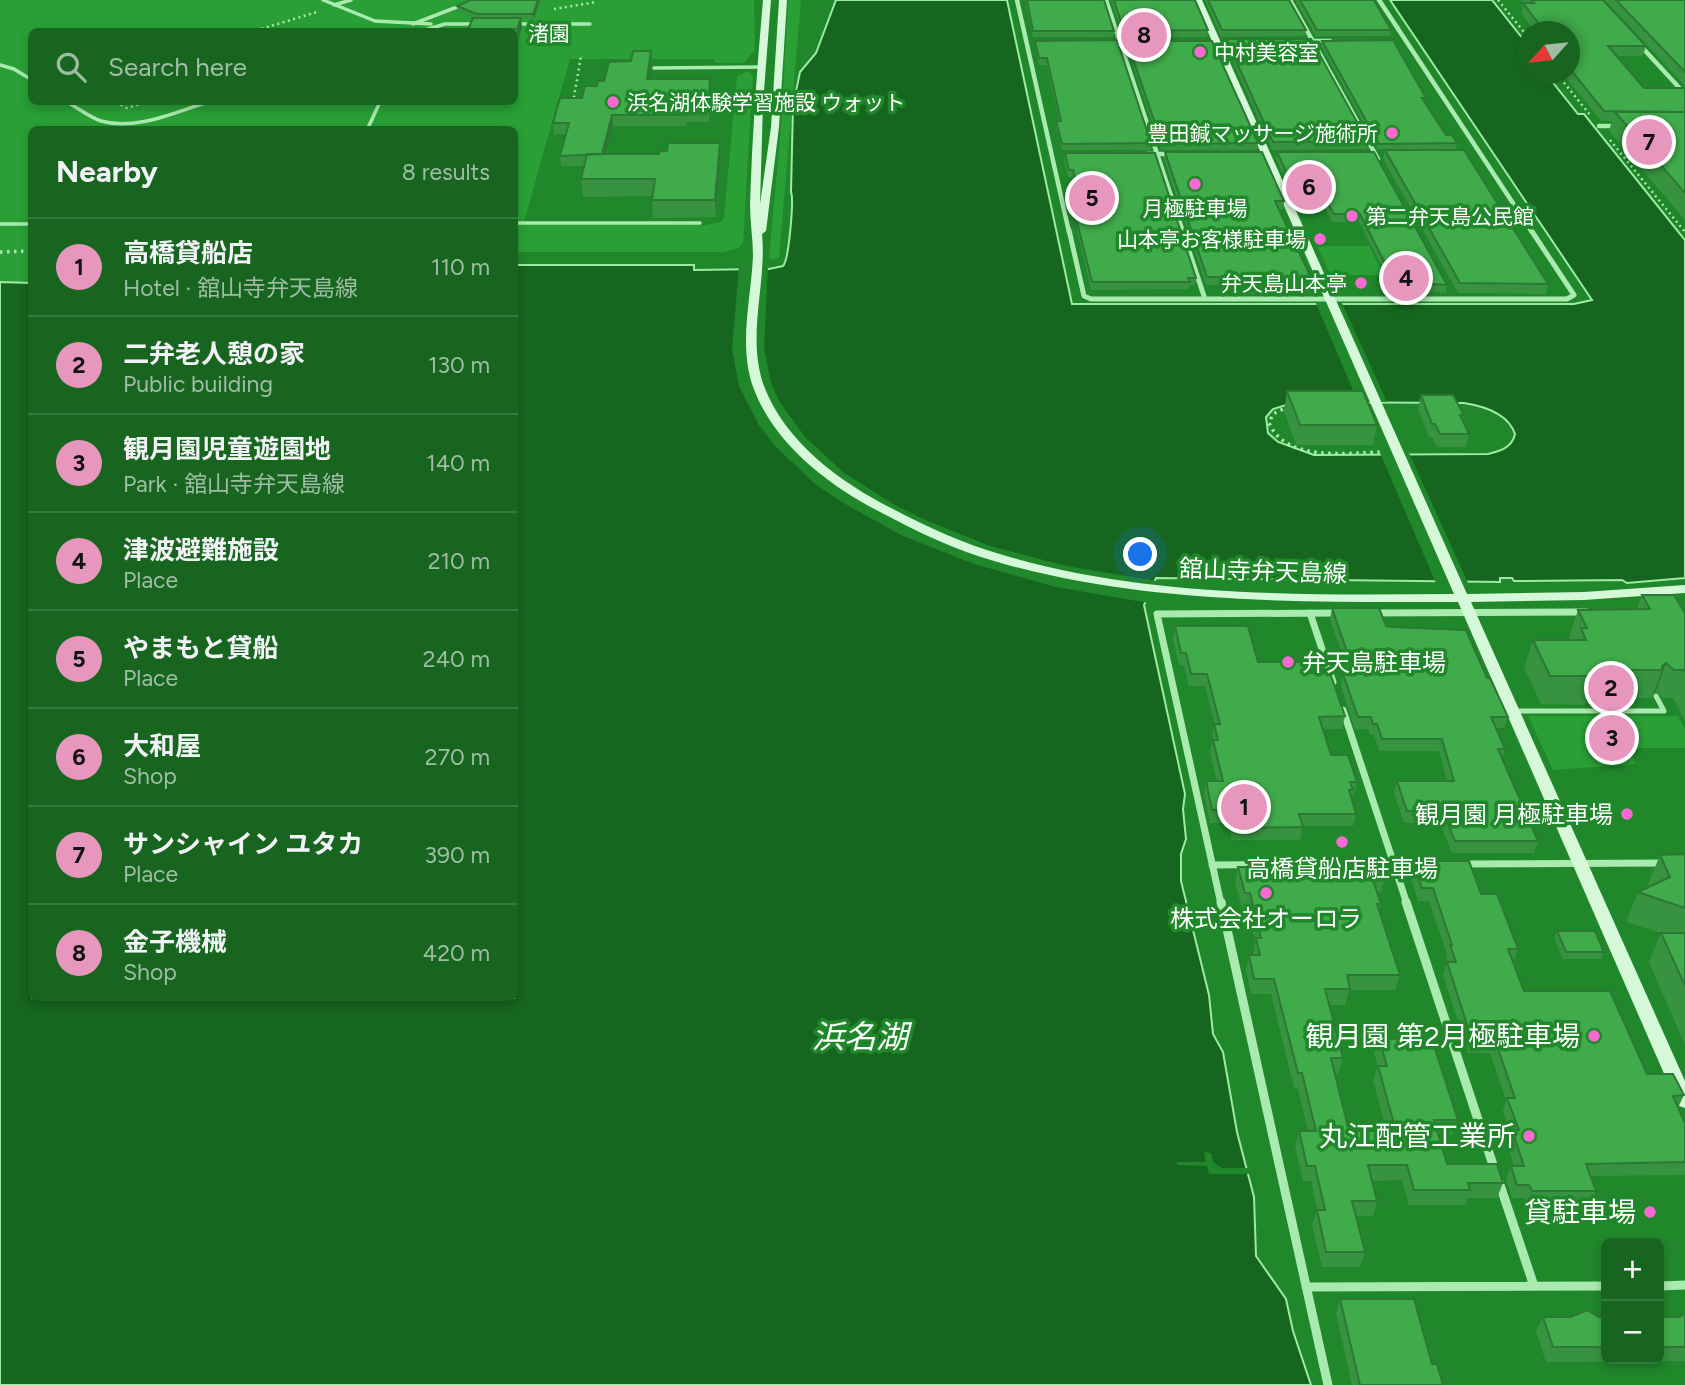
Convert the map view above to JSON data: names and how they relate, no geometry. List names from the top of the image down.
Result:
{
  "streets": {
    "main road": ["舘山寺弁天島線"]
  },
  "water": ["浜名湖"],
  "parks": ["渚園"],
  "places": [
    "中村美容室",
    "浜名湖体験学習施設 ウォット",
    "豊田鍼マッサージ施術所",
    "月極駐車場",
    "第二弁天島公民館",
    "山本亭お客様駐車場",
    "弁天島山本亭",
    "弁天島駐車場",
    "観月園 月極駐車場",
    "高橋貸船店駐車場",
    "株式会社オーロラ",
    "観月園 第2月極駐車場",
    "丸江配管工業所",
    "貸駐車場"
  ],
  "north": "bottom left",
  "page": {
    "pins": [
      "8",
      "7",
      "6",
      "5",
      "4",
      "2",
      "3",
      "1"
    ],
    "search": "Search here",
    "heading": ["Nearby", "8 results"],
    "list": [
      {
        "mark": "1",
        "name": "高橋貸船店",
        "note": "Hotel · 舘山寺弁天島線",
        "value": "110 m"
      },
      {
        "mark": "2",
        "name": "二弁老人憩の家",
        "note": "Public building",
        "value": "130 m"
      },
      {
        "mark": "3",
        "name": "観月園児童遊園地",
        "note": "Park · 舘山寺弁天島線",
        "value": "140 m"
      },
      {
        "mark": "4",
        "name": "津波避難施設",
        "note": "Place",
        "value": "210 m"
      },
      {
        "mark": "5",
        "name": "やまもと貸船",
        "note": "Place",
        "value": "240 m"
      },
      {
        "mark": "6",
        "name": "大和屋",
        "note": "Shop",
        "value": "270 m"
      },
      {
        "mark": "7",
        "name": "サンシャイン ユタカ",
        "note": "Place",
        "value": "390 m"
      },
      {
        "mark": "8",
        "name": "金子機械",
        "note": "Shop",
        "value": "420 m"
      }
    ],
    "map_buttons": ["+", "−"]
  }
}
